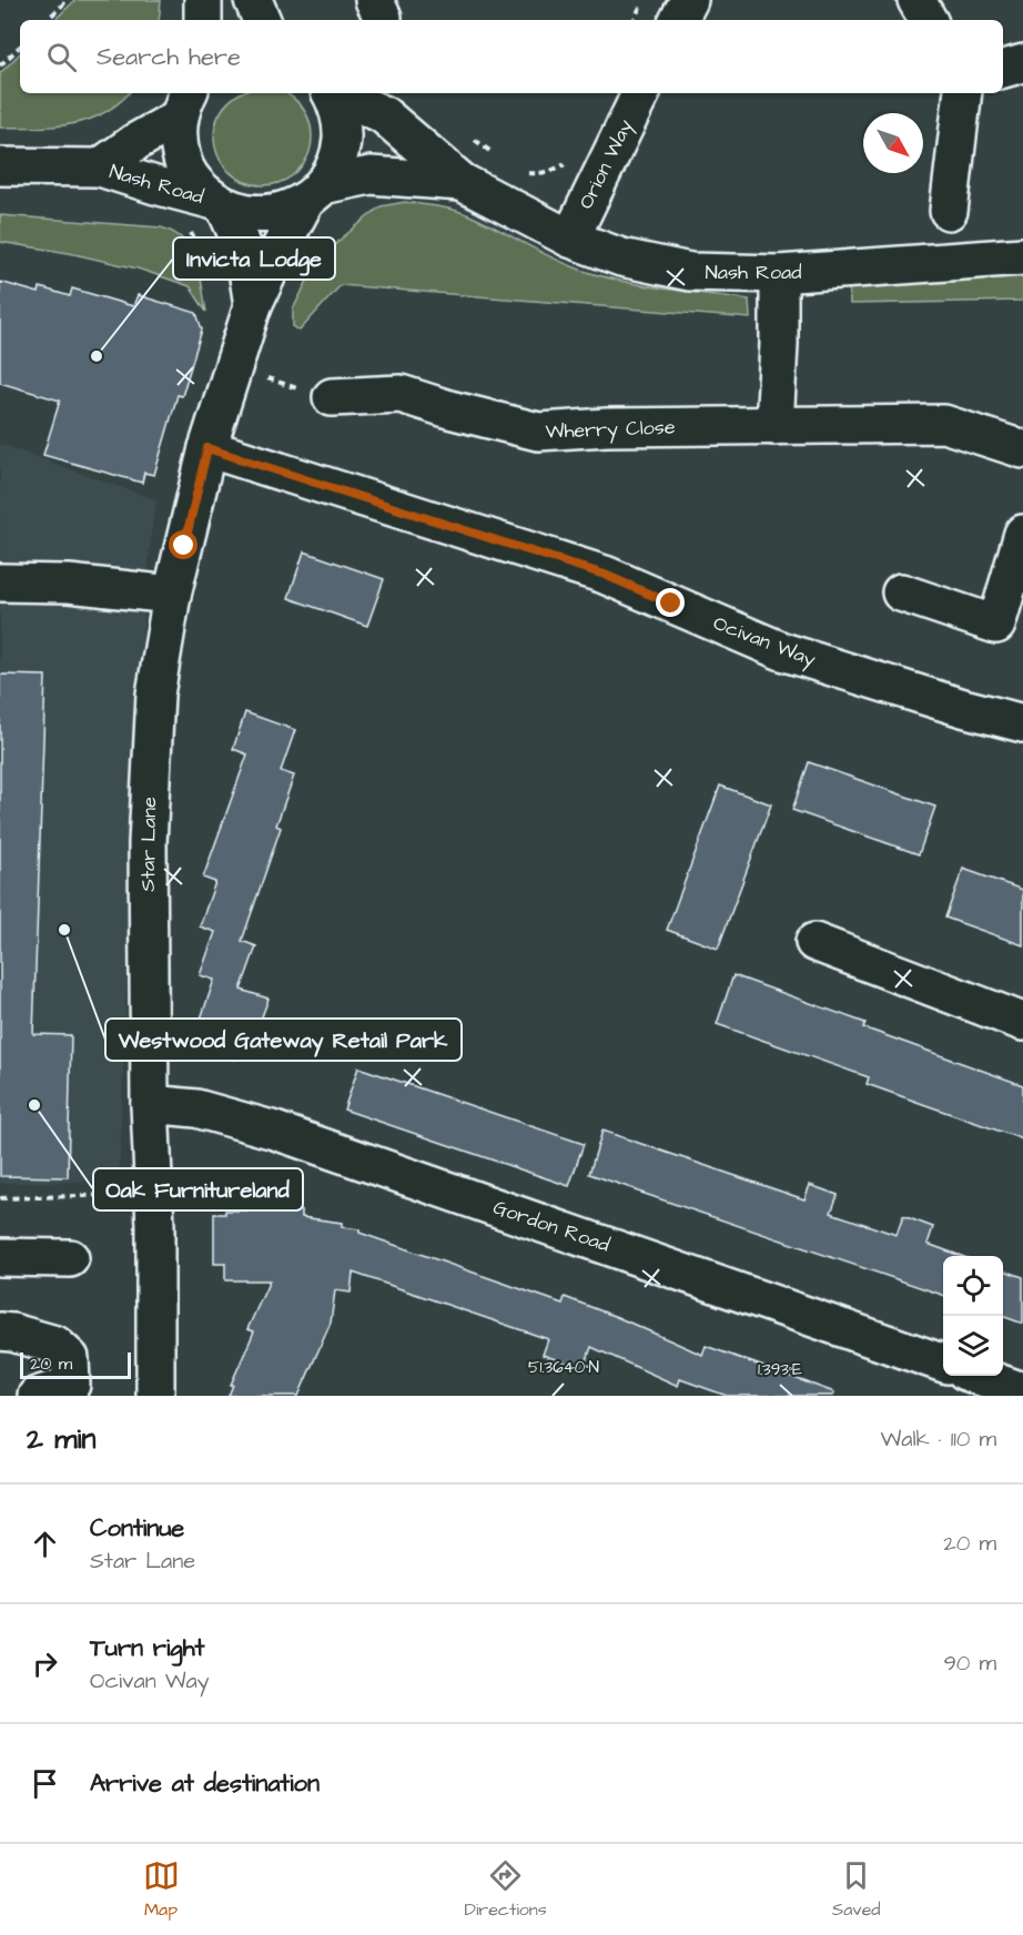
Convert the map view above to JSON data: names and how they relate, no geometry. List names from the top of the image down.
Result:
{
  "streets": {
    "street": [
      "Orion Way",
      "Nash Road",
      "Wherry Close",
      "Ocivan Way",
      "Star Lane",
      "Gordon Road"
    ]
  },
  "crossings": [
    ["Orion Way", "Nash Road"],
    ["Nash Road", "Star Lane"],
    ["Ocivan Way", "Star Lane"],
    ["Star Lane", "Gordon Road"]
  ],
  "places": ["Invicta Lodge", "Westwood Gateway Retail Park", "Oak Furnitureland"],
  "scale_bar": "20 m",
  "north": "bottom right",
  "page": {
    "search": "Search here",
    "scale": "20 m",
    "heading": ["2 min", "Walk · 110 m"],
    "list": [
      ["Continue", "Star Lane", "20 m"],
      ["Turn right", "Ocivan Way", "90 m"],
      "Arrive at destination"
    ],
    "nav": ["Map", "Directions", "Saved"]
  },
  "coordinates": ["51.3640°N", "1.393°E"]
}
